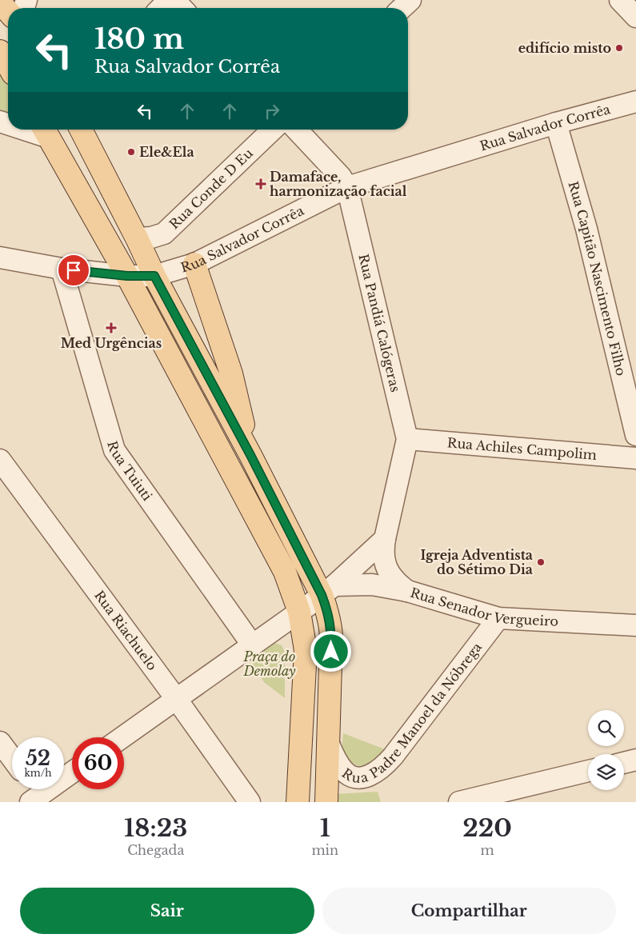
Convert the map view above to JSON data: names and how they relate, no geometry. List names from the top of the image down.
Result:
{
  "streets": {
    "street": [
      "Rua Salvador Corrêa",
      "Rua Conde D Eu",
      "Rua Capitão Nascimento Filho",
      "Rua Pandiá Calógeras",
      "Rua Achiles Campolim",
      "Rua Tuiuti",
      "Rua Senador Vergueiro",
      "Rua Riachuelo",
      "Rua Padre Manoel da Nóbrega"
    ]
  },
  "crossings": [
    ["Rua Salvador Corrêa", "Rua Capitão Nascimento Filho"],
    ["Rua Salvador Corrêa", "Rua Pandiá Calógeras"],
    ["Rua Salvador Corrêa", "Rua Tuiuti"],
    ["Rua Pandiá Calógeras", "Rua Achiles Campolim"],
    ["Rua Pandiá Calógeras", "Rua Senador Vergueiro"],
    ["Rua Senador Vergueiro", "Rua Padre Manoel da Nóbrega"]
  ],
  "parks": ["Praça do Demolay"],
  "places": {
    "other": ["edifício misto", "Ele&Ela", "Igreja Adventista do Sétimo Dia"],
    "health": ["Damaface, harmonização facial", "Med Urgências"]
  },
  "page": {
    "turn": ["180 m", "Rua Salvador Corrêa"],
    "speed": "52 km/h",
    "limit": "60",
    "eta": [
      "18:23",
      "Chegada",
      "1",
      "min",
      "220",
      "m"
    ],
    "buttons": ["Sair", "Compartilhar"]
  }
}
